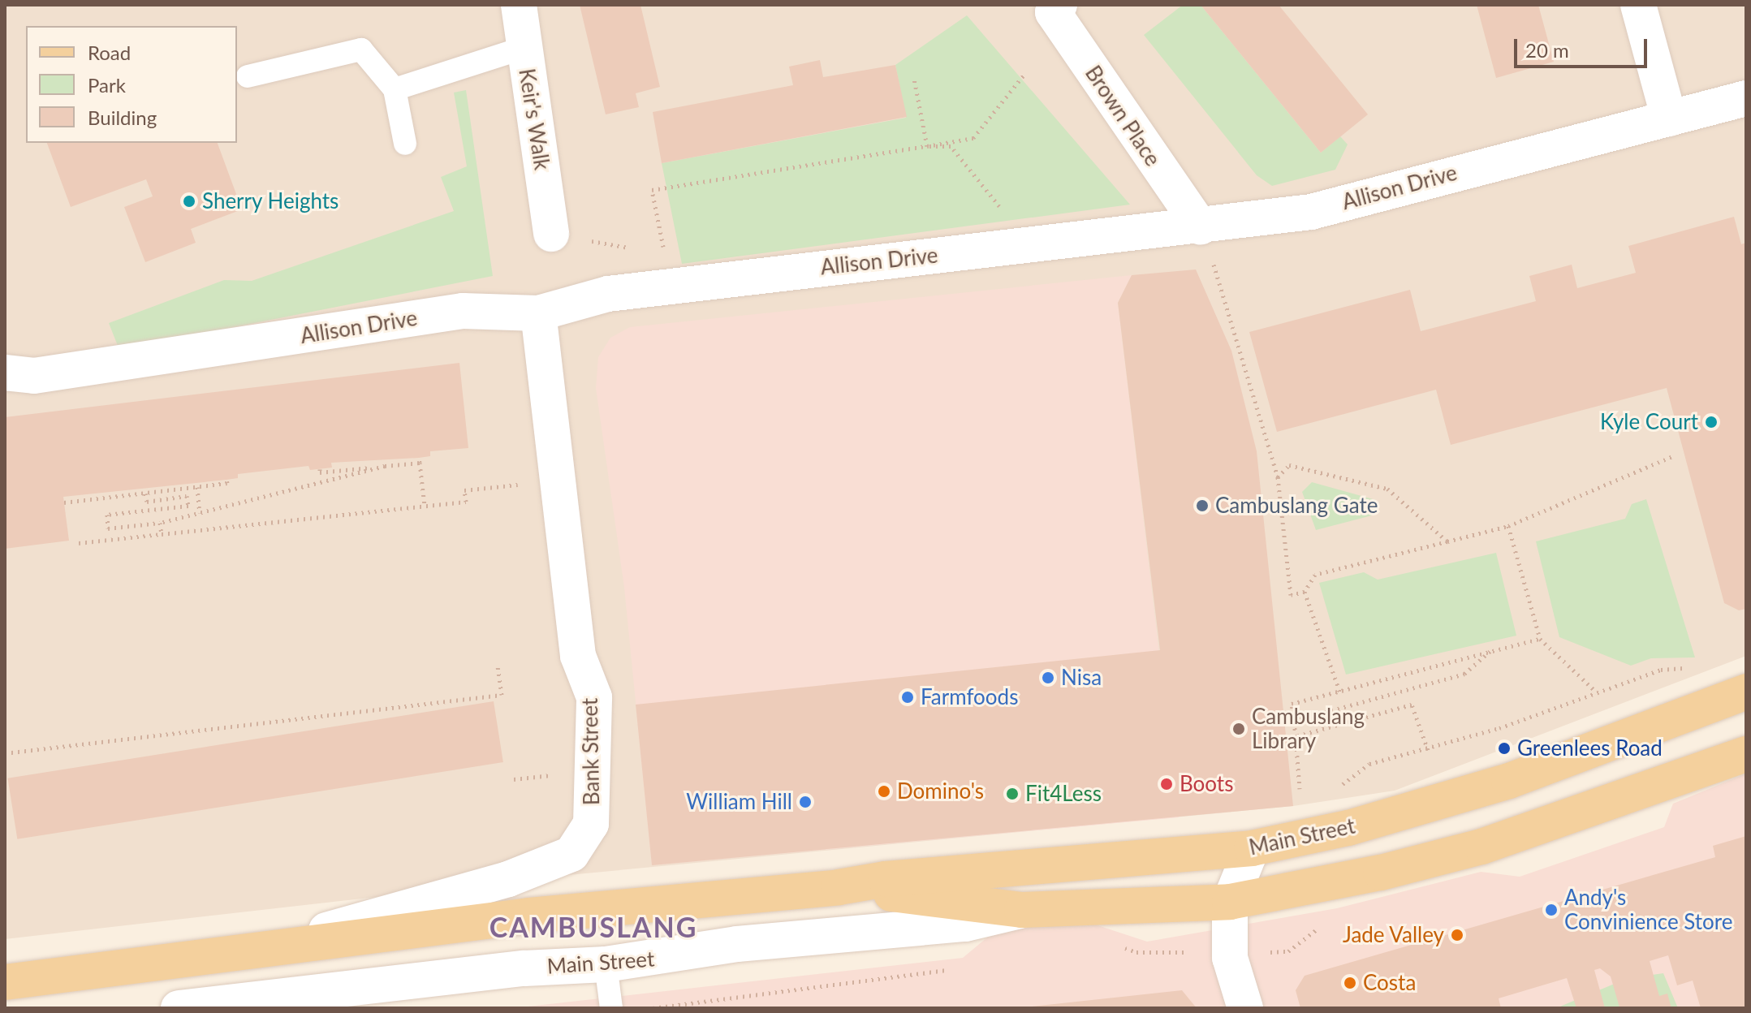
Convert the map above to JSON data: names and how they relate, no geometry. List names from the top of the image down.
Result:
{
  "streets": {
    "main road": ["Main Street"],
    "street": [
      "Brown Place",
      "Keir's Walk",
      "Allison Drive",
      "Bank Street"
    ]
  },
  "crossings": [
    ["Brown Place", "Allison Drive"],
    ["Allison Drive", "Bank Street"],
    ["Bank Street", "Main Street"]
  ],
  "districts": ["CAMBUSLANG"],
  "places": [
    "Sherry Heights",
    "Kyle Court",
    "Cambuslang Gate",
    "Nisa",
    "Farmfoods",
    "Cambuslang Library",
    "Greenlees Road",
    "Boots",
    "Domino's",
    "Fit4Less",
    "William Hill",
    "Andy's Convinience Store",
    "Jade Valley",
    "Costa"
  ],
  "legend": ["Road", "Park", "Building"],
  "scale_bar": "20 m"
}
